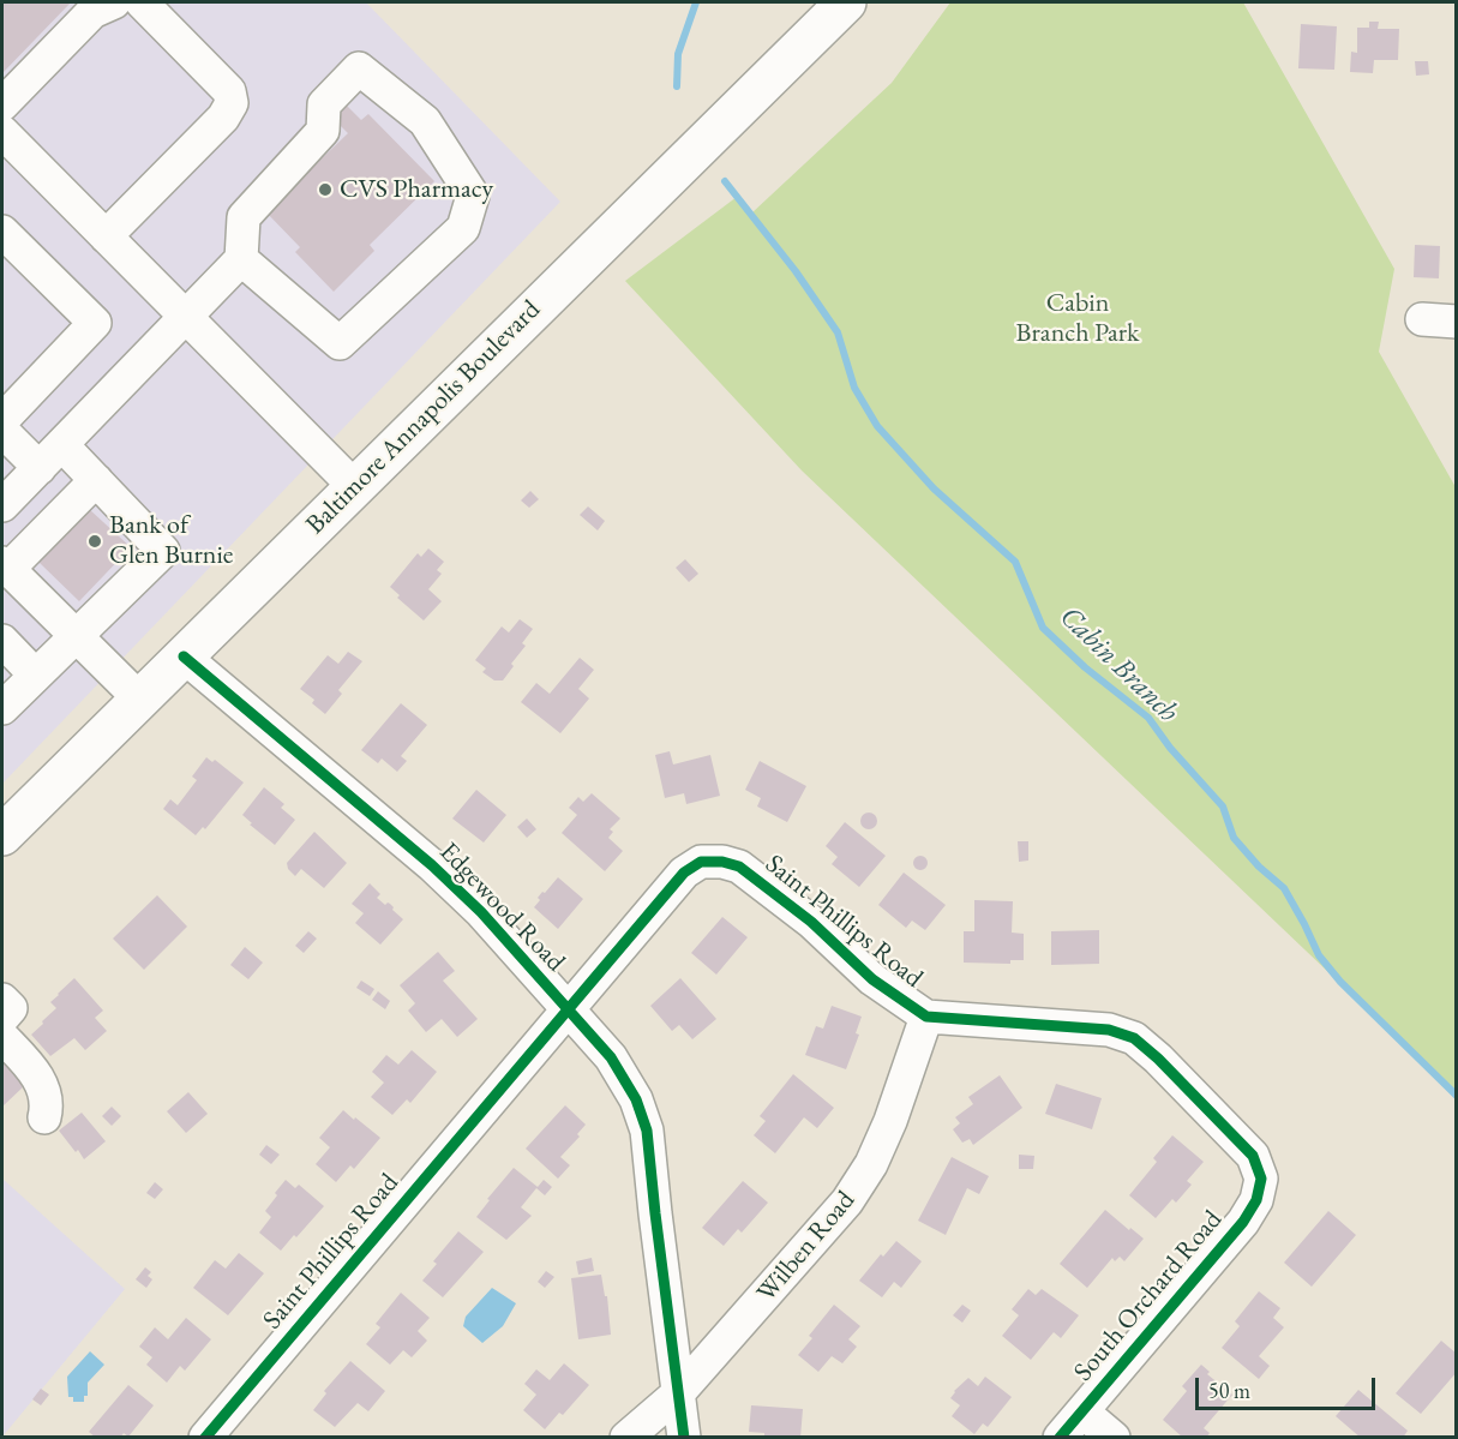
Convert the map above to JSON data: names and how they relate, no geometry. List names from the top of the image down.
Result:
{
  "streets": {
    "main road": ["Baltimore Annapolis Boulevard"],
    "street": [
      "Edgewood Road",
      "Saint Phillips Road",
      "Wilben Road",
      "South Orchard Road"
    ]
  },
  "crossings": [
    ["Baltimore Annapolis Boulevard", "Edgewood Road"],
    ["Edgewood Road", "Saint Phillips Road"],
    ["Edgewood Road", "Wilben Road"],
    ["Saint Phillips Road", "Wilben Road"],
    ["Saint Phillips Road", "South Orchard Road"]
  ],
  "water": ["Cabin Branch"],
  "parks": ["Cabin Branch Park"],
  "places": ["CVS Pharmacy", "Bank of Glen Burnie"],
  "scale_bar": "50 m"
}
